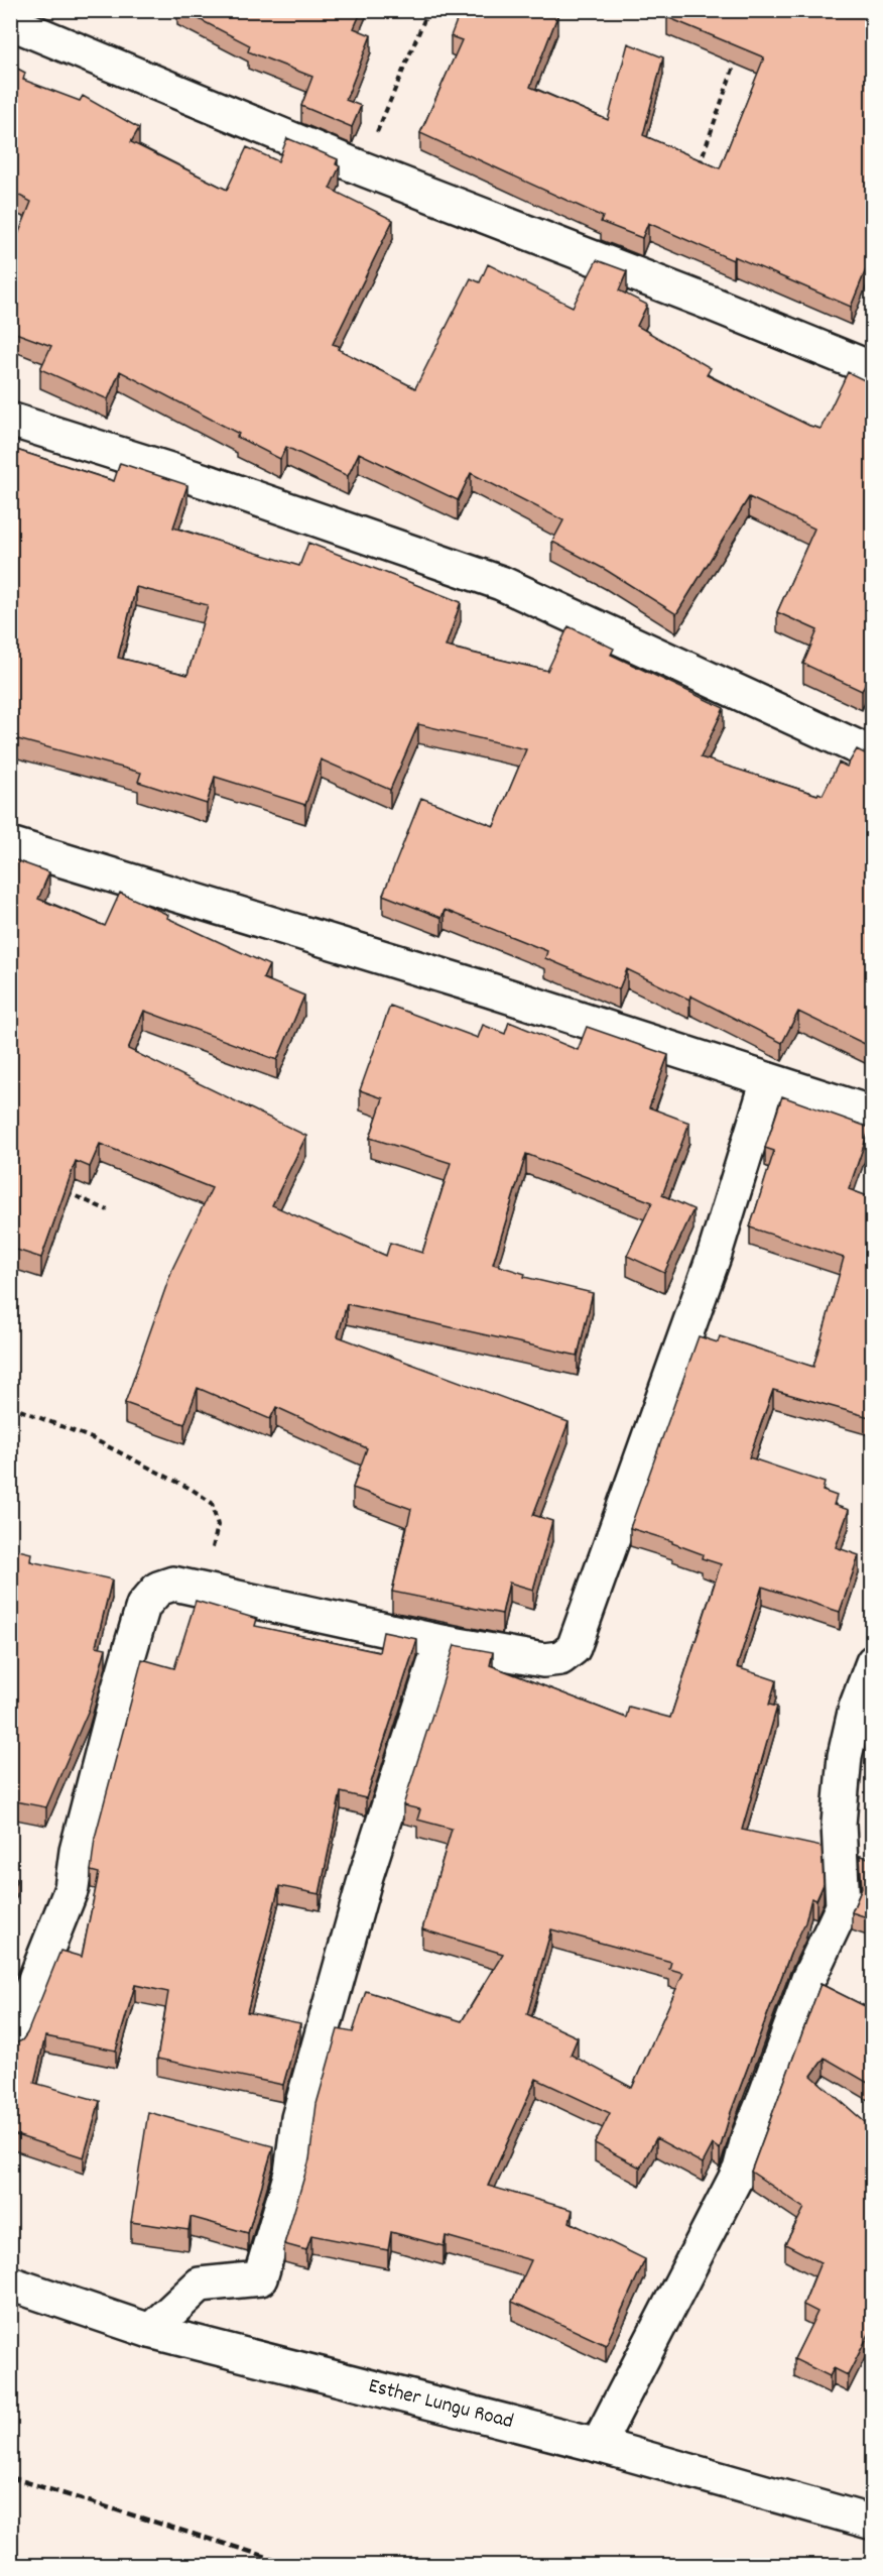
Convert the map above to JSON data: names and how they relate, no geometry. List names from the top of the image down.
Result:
{
  "streets": {
    "street": ["Esther Lungu Road"]
  }
}
